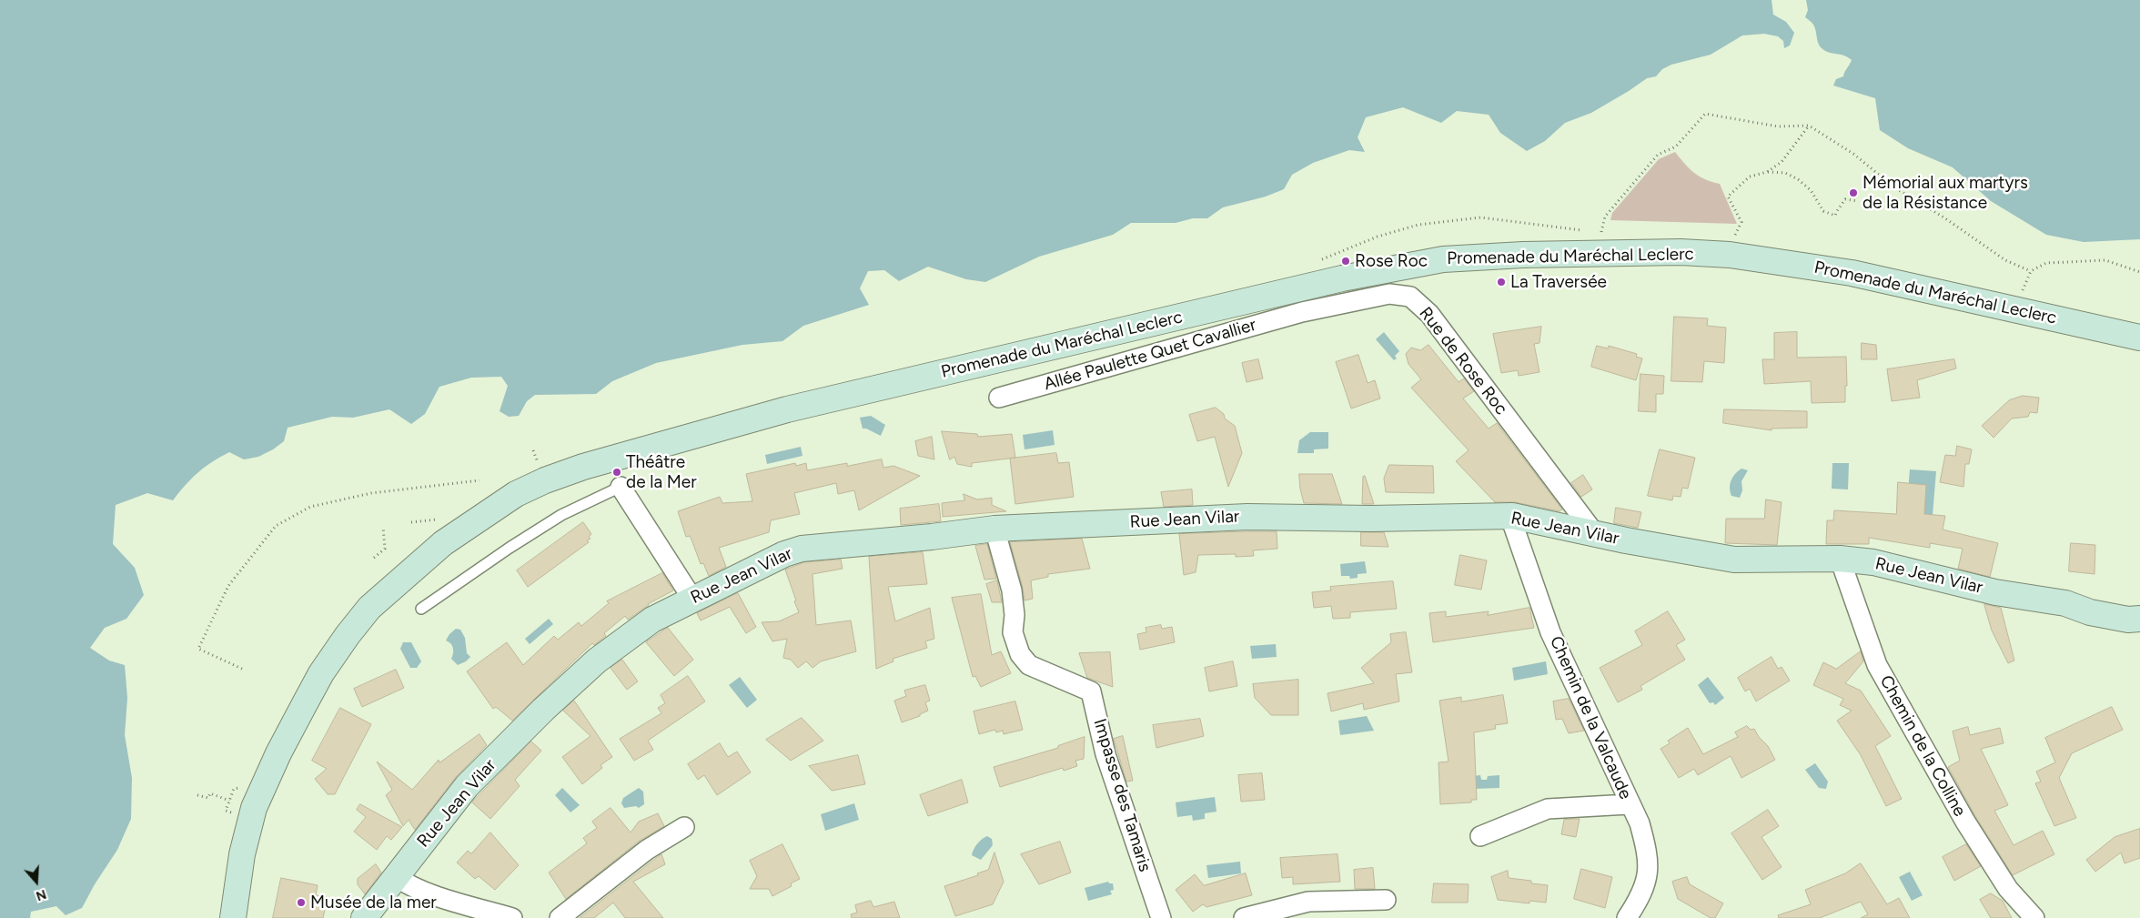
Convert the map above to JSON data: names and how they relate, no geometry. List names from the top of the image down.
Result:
{
  "streets": {
    "main road": ["Promenade du Maréchal Leclerc", "Rue Jean Vilar"],
    "street": [
      "Allée Paulette Quet Cavallier",
      "Rue de Rose Roc",
      "Chemin de la Valcaude",
      "Chemin de la Colline",
      "Impasse des Tamaris"
    ]
  },
  "crossings": [
    ["Allée Paulette Quet Cavallier", "Rue de Rose Roc"],
    ["Rue de Rose Roc", "Rue Jean Vilar"],
    ["Rue Jean Vilar", "Chemin de la Valcaude"],
    ["Rue Jean Vilar", "Chemin de la Colline"],
    ["Rue Jean Vilar", "Impasse des Tamaris"]
  ],
  "places": [
    "Mémorial aux martyrs de la Résistance",
    "Rose Roc",
    "La Traversée",
    "Théâtre de la Mer",
    "Musée de la mer"
  ],
  "north": "bottom"
}
